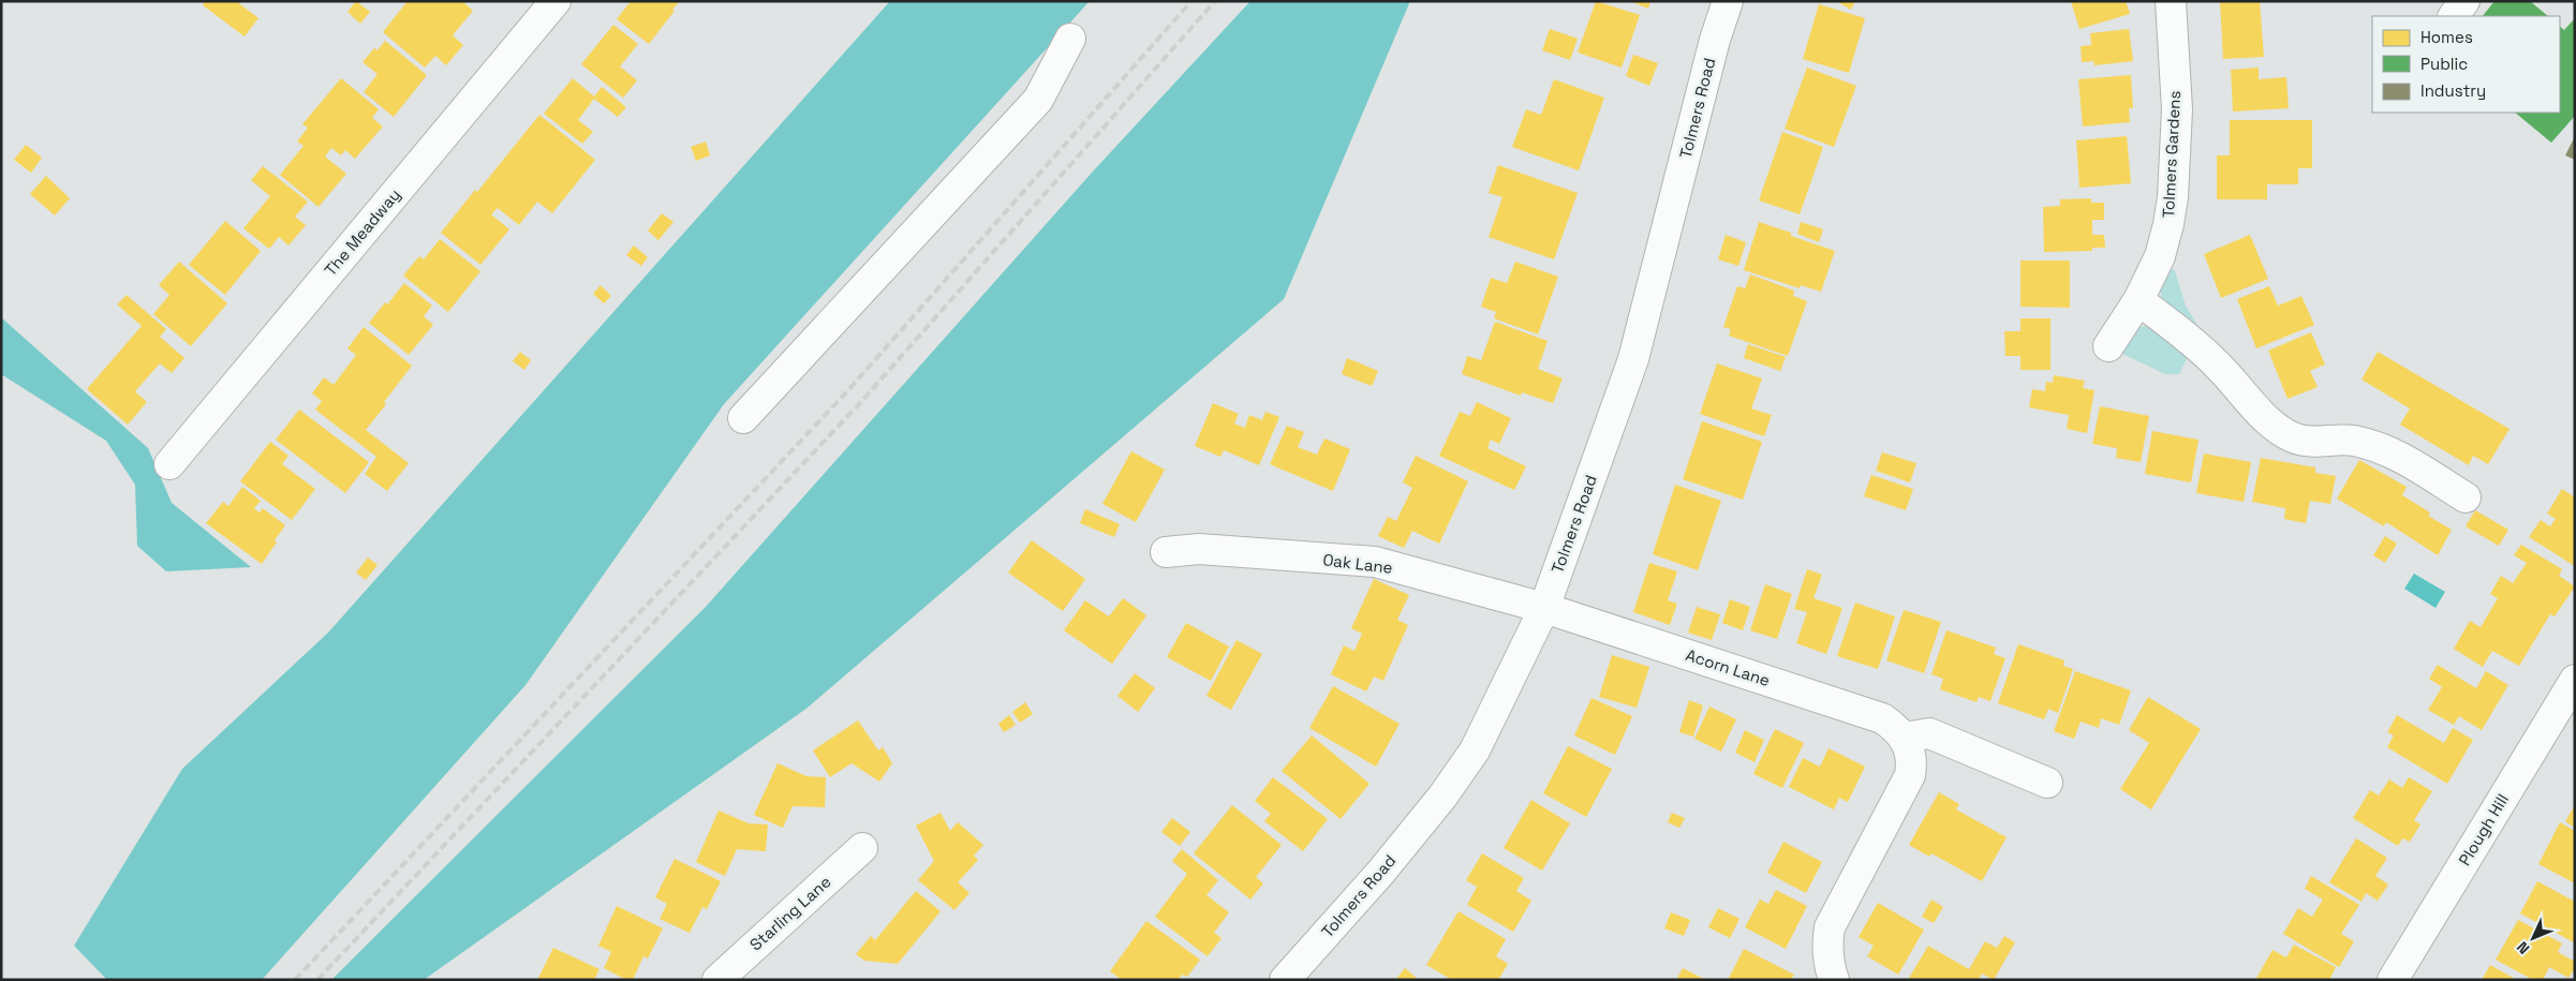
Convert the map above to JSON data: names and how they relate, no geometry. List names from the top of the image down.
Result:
{
  "streets": {
    "street": [
      "Tolmers Road",
      "Tolmers Gardens",
      "The Meadway",
      "Oak Lane",
      "Acorn Lane",
      "Plough Hill",
      "Starling Lane"
    ]
  },
  "crossings": [
    ["Tolmers Road", "Oak Lane"],
    ["Tolmers Road", "Acorn Lane"],
    ["Oak Lane", "Acorn Lane"]
  ],
  "legend": ["Homes", "Public", "Industry"],
  "north": "bottom left"
}
